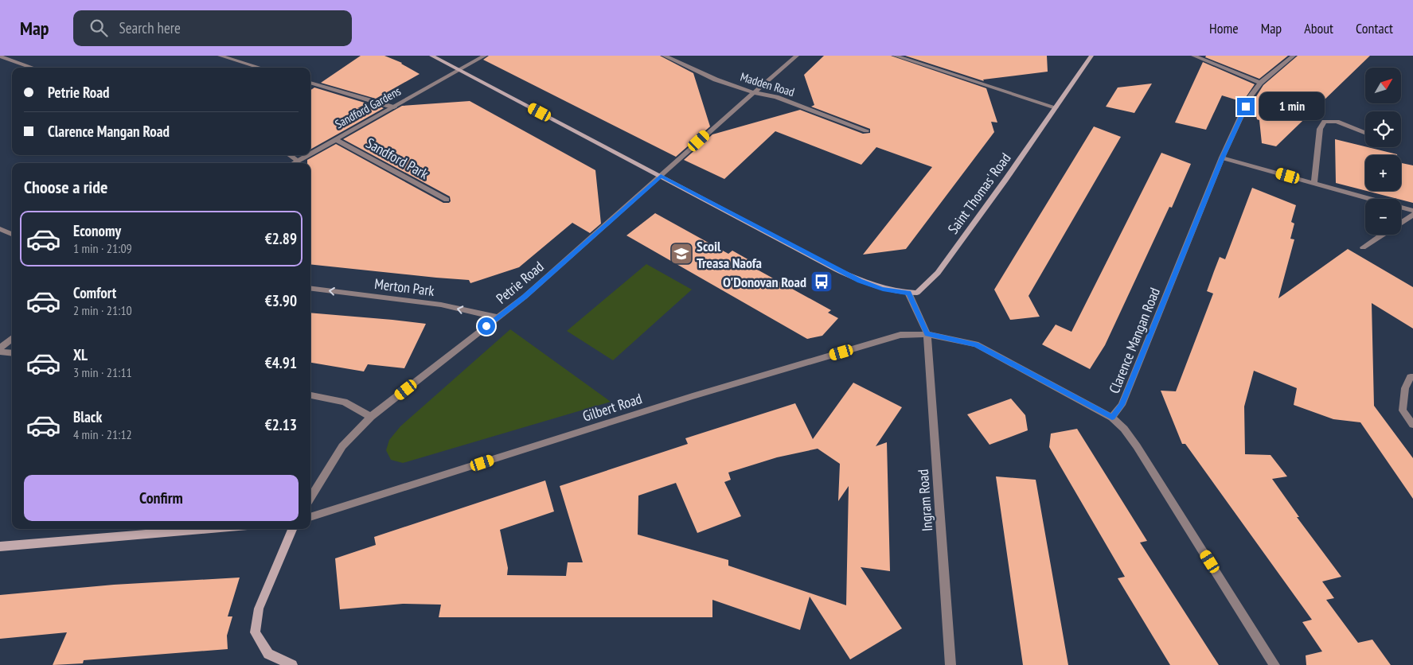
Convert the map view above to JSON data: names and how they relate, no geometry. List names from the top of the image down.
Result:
{
  "streets": {
    "street": [
      "Madden Road",
      "Sandford Gardens",
      "Sandford Park",
      "Saint Thomas' Road",
      "Petrie Road",
      "Merton Park",
      "Clarence Mangan Road",
      "Gilbert Road",
      "Ingram Road"
    ]
  },
  "crossings": [
    ["Madden Road", "Petrie Road"],
    ["Sandford Gardens", "Sandford Park"],
    ["Petrie Road", "Merton Park"],
    ["Gilbert Road", "Ingram Road"]
  ],
  "one_way": ["Merton Park"],
  "places": {
    "school or university": ["Scoil Treasa Naofa"],
    "bus stop": ["O'Donovan Road"]
  },
  "north": "top right",
  "page": {
    "header": "Map",
    "search": "Search here",
    "nav": [
      "Home",
      "Map",
      "About",
      "Contact"
    ],
    "map_buttons": ["+", "−"],
    "banner": ["Petrie Road", "Clarence Mangan Road"],
    "bubble": "1 min",
    "heading": "Choose a ride",
    "list": [
      {
        "name": "Economy",
        "note": "1 min · 21:09",
        "value": "€2.89"
      },
      {
        "name": "Comfort",
        "note": "2 min · 21:10",
        "value": "€3.90"
      },
      {
        "name": "XL",
        "note": "3 min · 21:11",
        "value": "€4.91"
      },
      {
        "name": "Black",
        "note": "4 min · 21:12",
        "value": "€2.13"
      }
    ],
    "buttons": "Confirm"
  }
}
